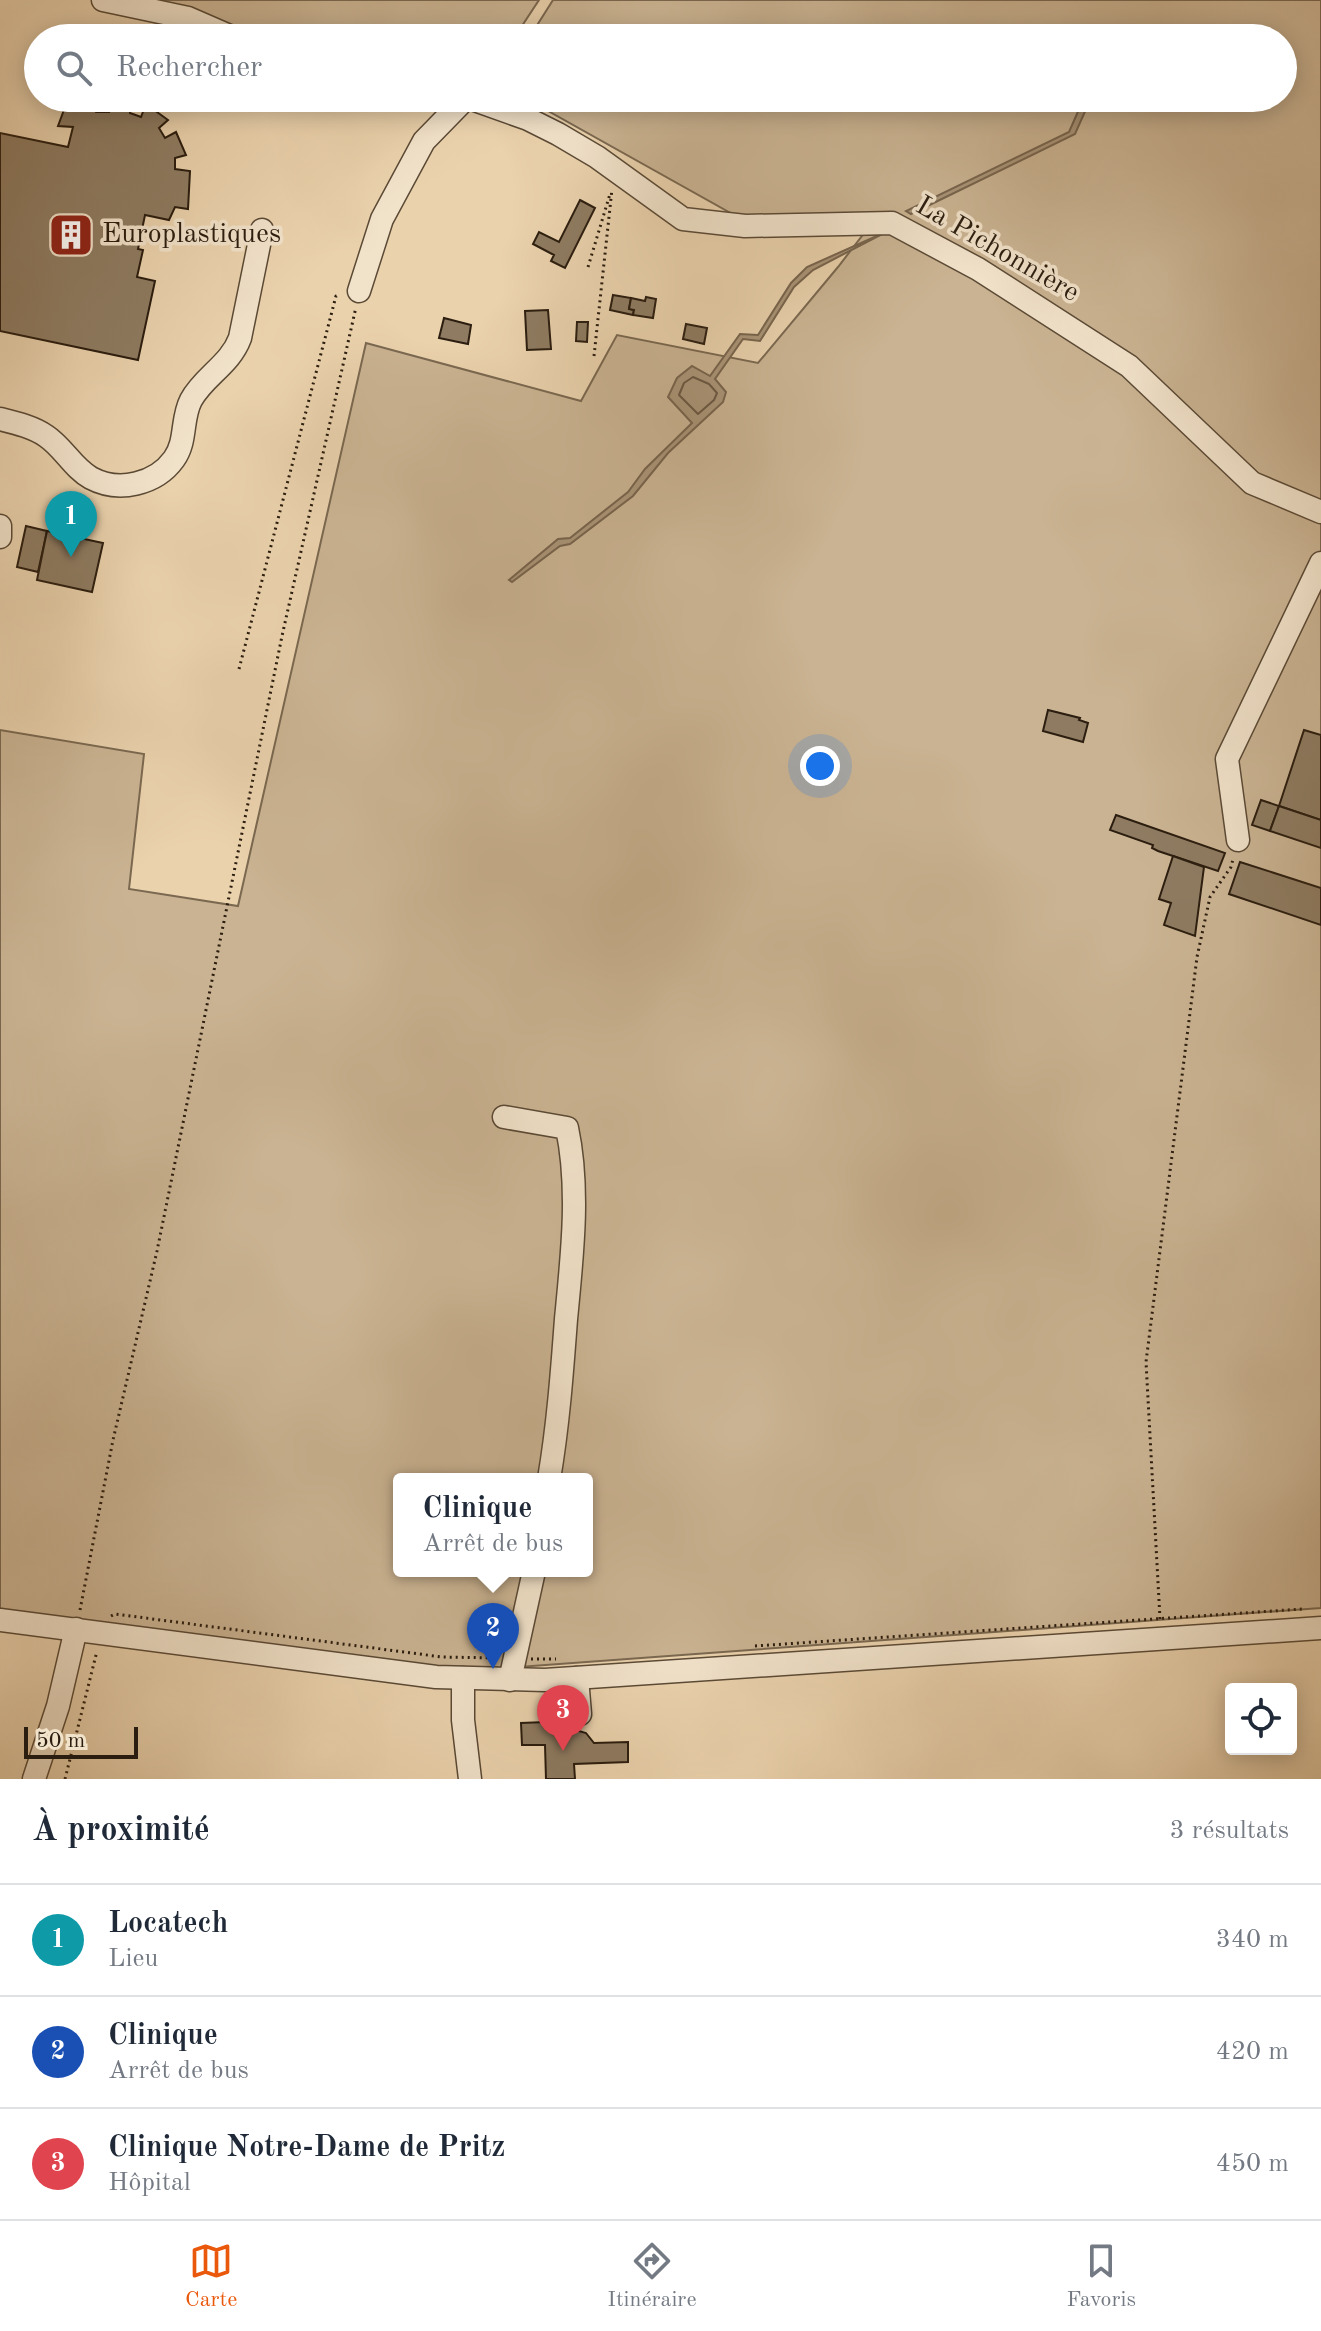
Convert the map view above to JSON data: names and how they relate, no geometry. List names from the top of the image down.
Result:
{
  "streets": {
    "street": ["La Pichonnière"]
  },
  "places": {
    "building": ["Europlastiques"]
  },
  "scale_bar": "50 m",
  "page": {
    "search": "Rechercher",
    "pins": ["1", "2", "3"],
    "popup": ["Clinique", "Arrêt de bus"],
    "scale": "50 m",
    "heading": ["À proximité", "3 résultats"],
    "list": [
      {
        "mark": "1",
        "name": "Locatech",
        "note": "Lieu",
        "value": "340 m"
      },
      {
        "mark": "2",
        "name": "Clinique",
        "note": "Arrêt de bus",
        "value": "420 m"
      },
      {
        "mark": "3",
        "name": "Clinique Notre-Dame de Pritz",
        "note": "Hôpital",
        "value": "450 m"
      }
    ],
    "nav": ["Carte", "Itinéraire", "Favoris"]
  }
}
